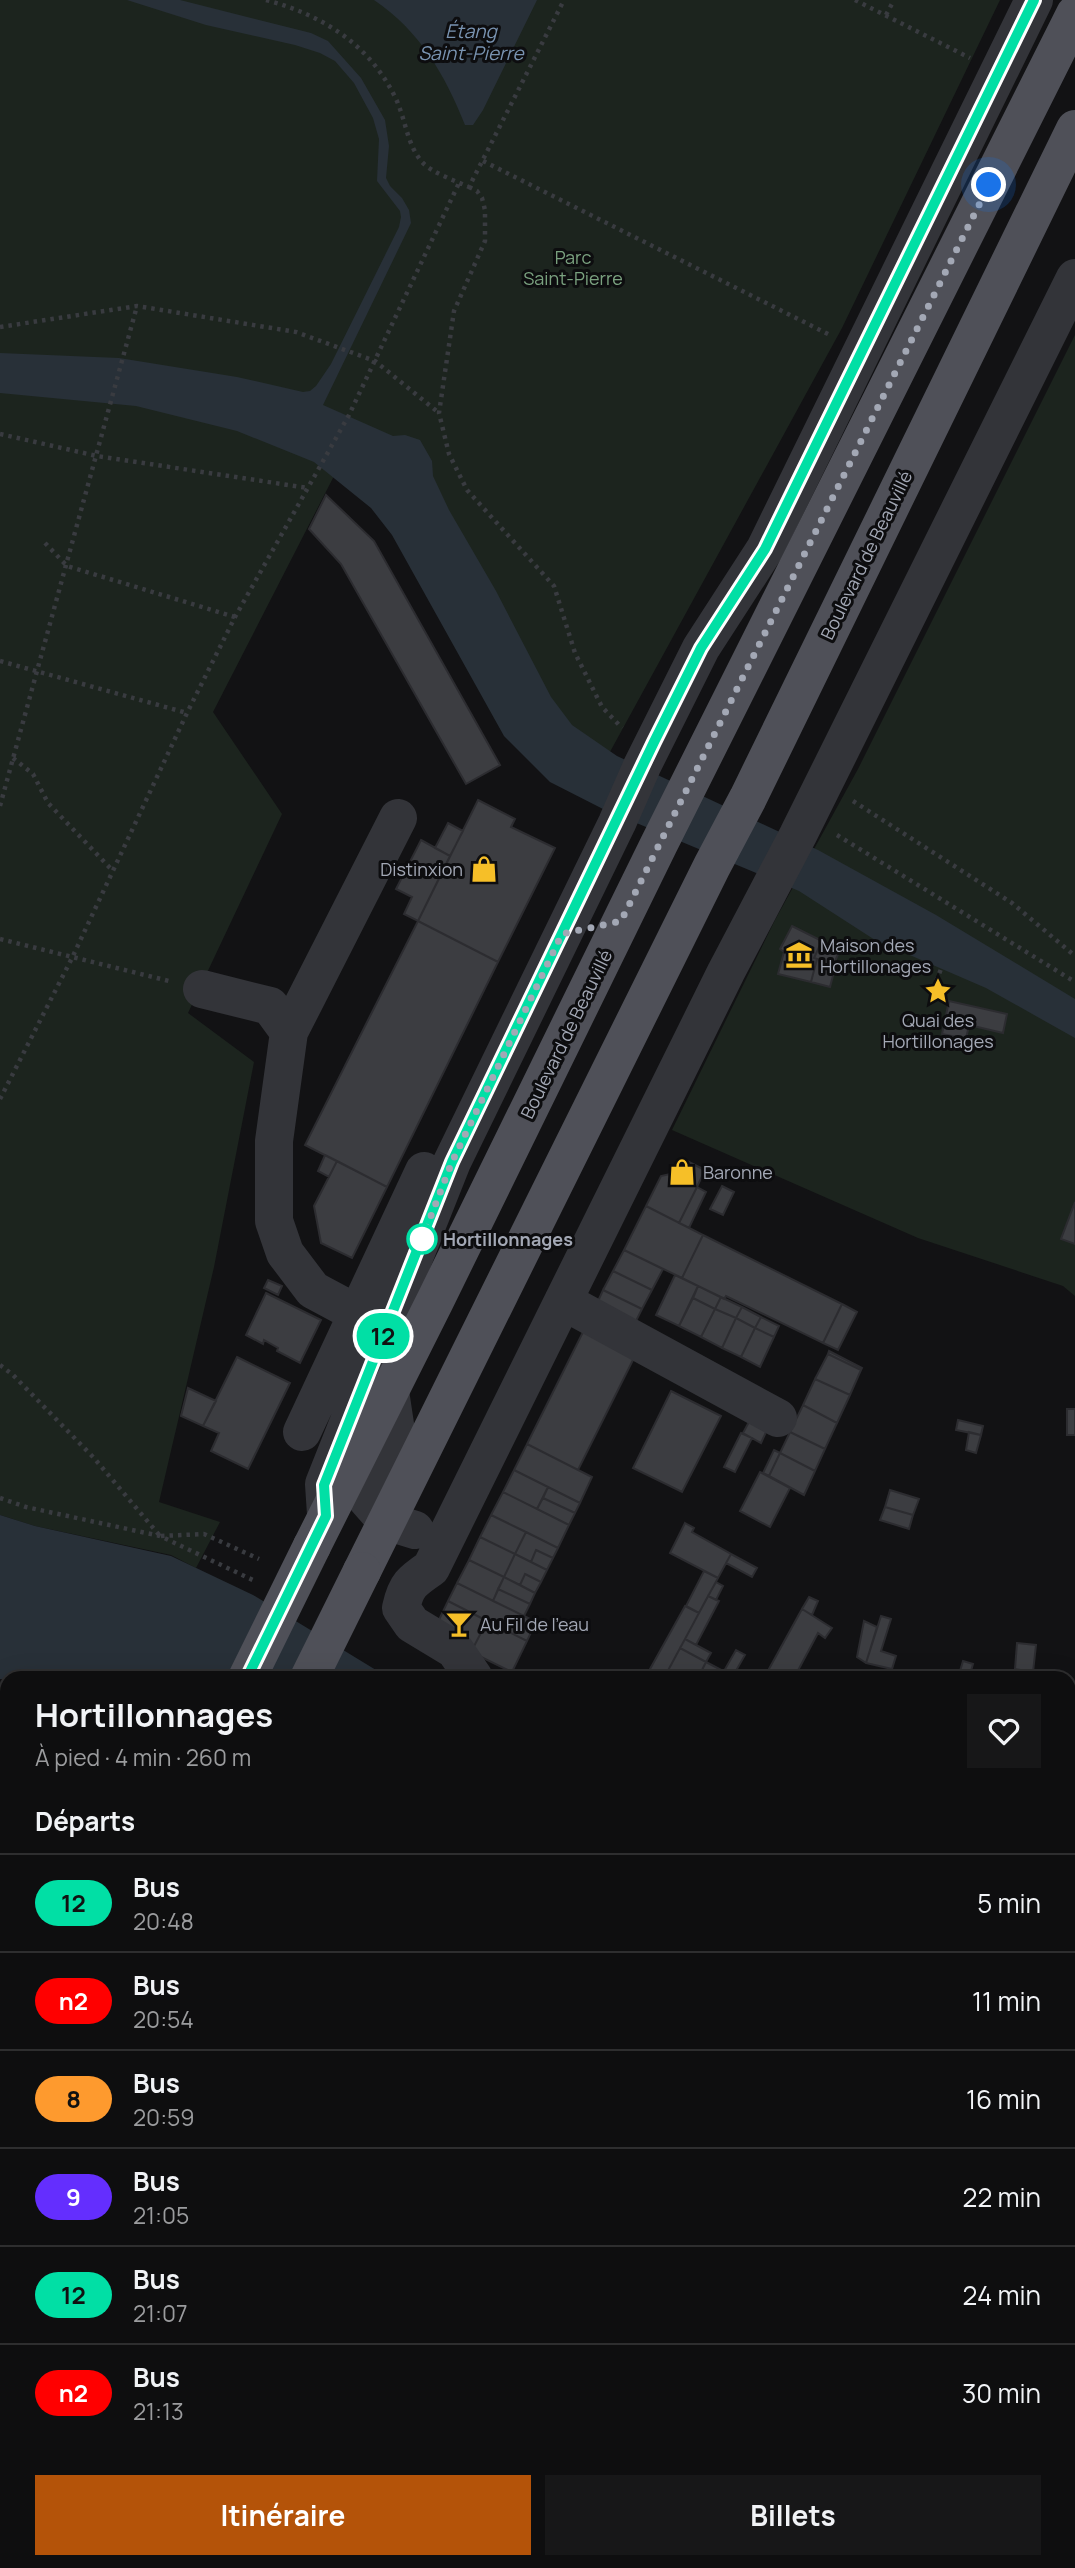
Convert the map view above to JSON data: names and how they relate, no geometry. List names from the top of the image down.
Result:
{
  "streets": {
    "main road": ["Boulevard de Beauvillé"]
  },
  "water": ["Étang Saint-Pierre"],
  "parks": ["Parc Saint-Pierre"],
  "places": {
    "shop": ["Distinxion", "Baronne"],
    "museum": ["Maison des Hortillonages"],
    "place": ["Quai des Hortillonages"],
    "other": ["Hortillonnages"],
    "bar": ["Au Fil de l'eau"]
  },
  "lines": ["bus line 12"],
  "page": {
    "on_map": "12",
    "heading": [
      ["Hortillonnages", "À pied · 4 min · 260 m"],
      "Départs"
    ],
    "list": [
      {
        "mark": "12",
        "name": "Bus",
        "note": "20:48",
        "value": "5 min"
      },
      {
        "mark": "n2",
        "name": "Bus",
        "note": "20:54",
        "value": "11 min"
      },
      {
        "mark": "8",
        "name": "Bus",
        "note": "20:59",
        "value": "16 min"
      },
      {
        "mark": "9",
        "name": "Bus",
        "note": "21:05",
        "value": "22 min"
      },
      {
        "mark": "12",
        "name": "Bus",
        "note": "21:07",
        "value": "24 min"
      },
      {
        "mark": "n2",
        "name": "Bus",
        "note": "21:13",
        "value": "30 min"
      }
    ],
    "buttons": ["Itinéraire", "Billets"]
  }
}
